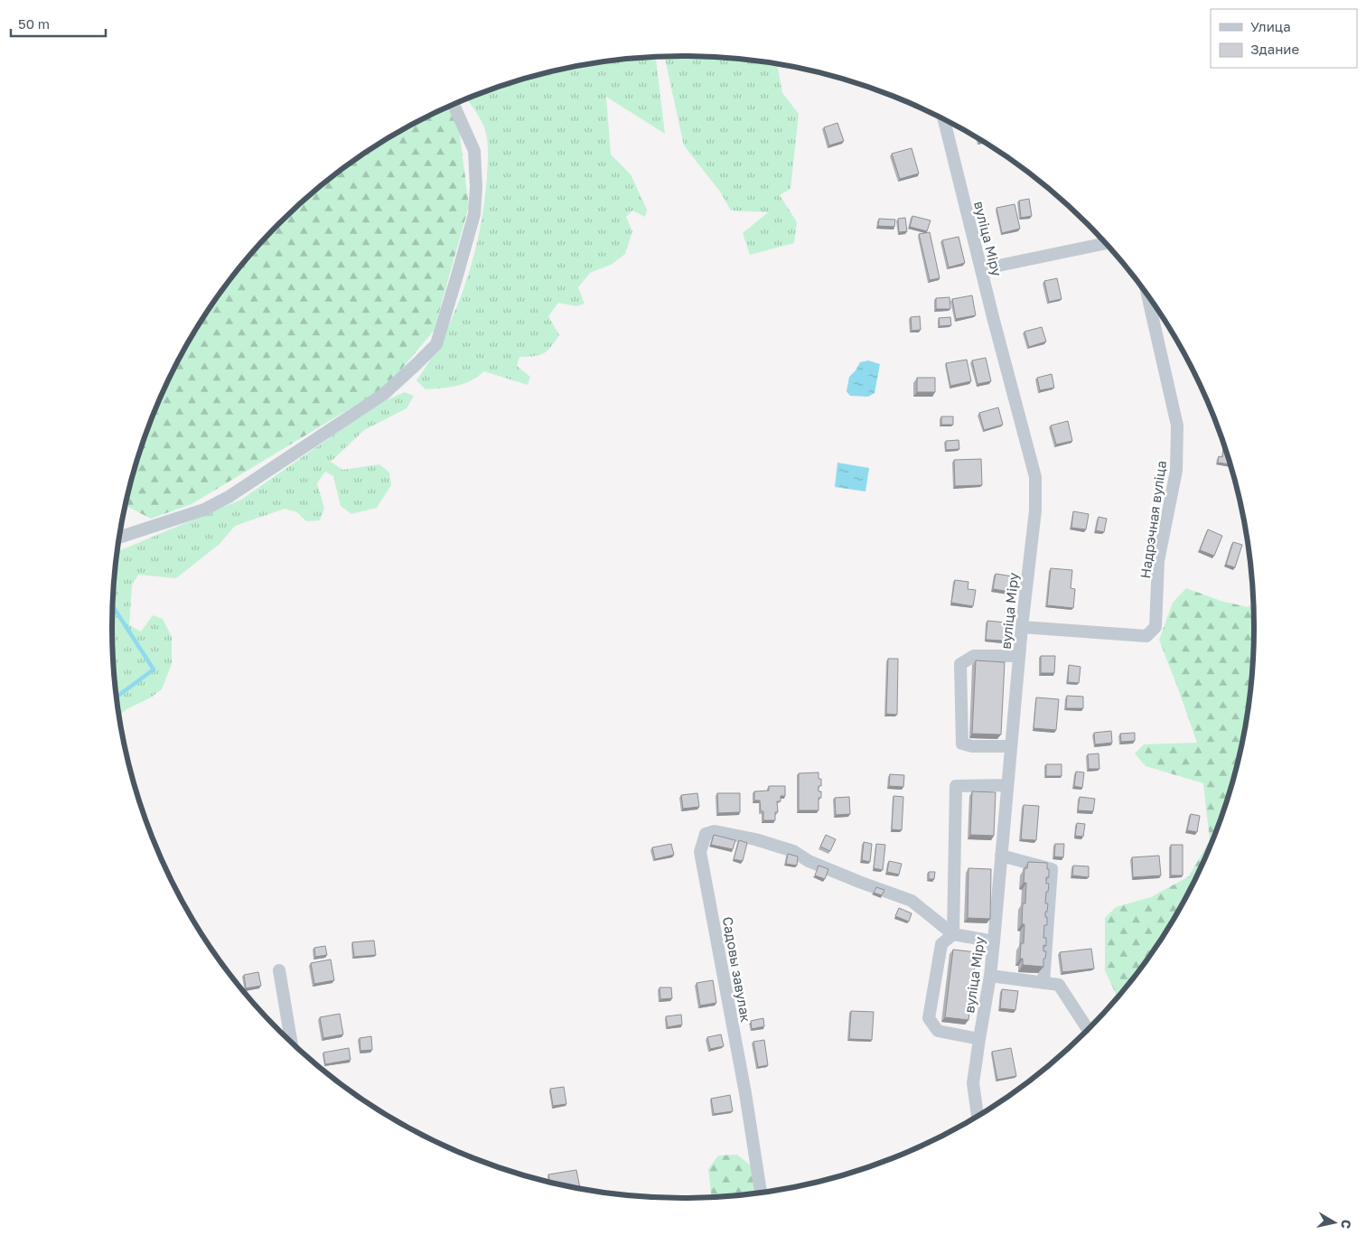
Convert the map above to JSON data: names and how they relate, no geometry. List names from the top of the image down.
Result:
{
  "streets": {
    "street": ["вуліца Міру", "Надрэчная вуліца", "Садовы завулак"]
  },
  "crossings": [
    ["вуліца Міру", "Надрэчная вуліца"]
  ],
  "legend": ["Улица", "Здание"],
  "scale_bar": "50 m",
  "north": "right"
}
